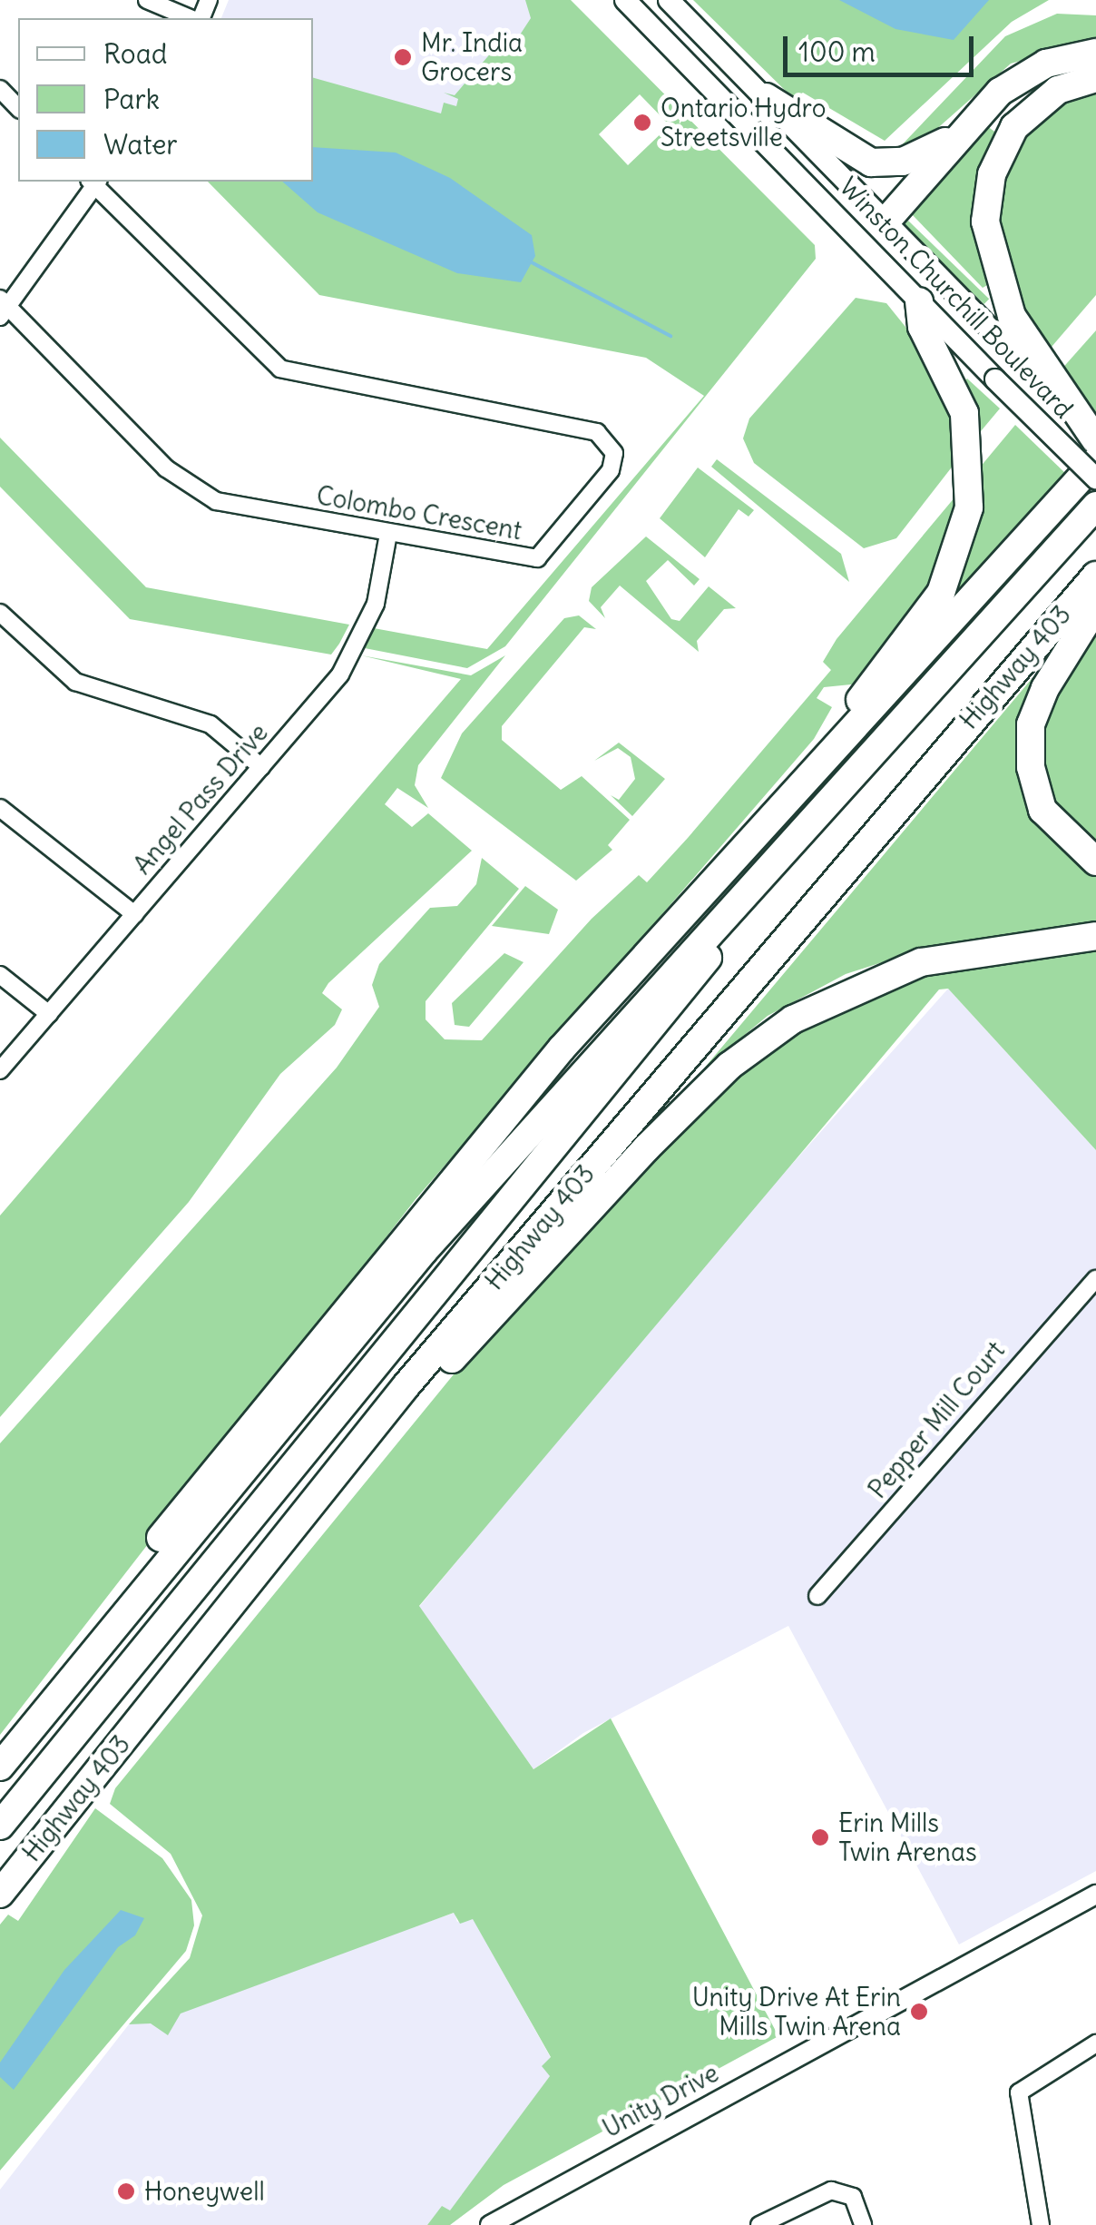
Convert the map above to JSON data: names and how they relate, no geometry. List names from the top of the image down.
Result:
{
  "streets": {
    "highway": ["Highway 403"],
    "main road": ["Winston Churchill Boulevard"],
    "street": [
      "Colombo Crescent",
      "Angel Pass Drive",
      "Pepper Mill Court",
      "Unity Drive"
    ]
  },
  "crossings": [
    ["Colombo Crescent", "Angel Pass Drive"]
  ],
  "places": [
    "Mr. India Grocers",
    "Ontario Hydro Streetsville",
    "Erin Mills Twin Arenas",
    "Unity Drive At Erin Mills Twin Arena",
    "Honeywell"
  ],
  "legend": ["Road", "Park", "Water"],
  "scale_bar": "100 m"
}
